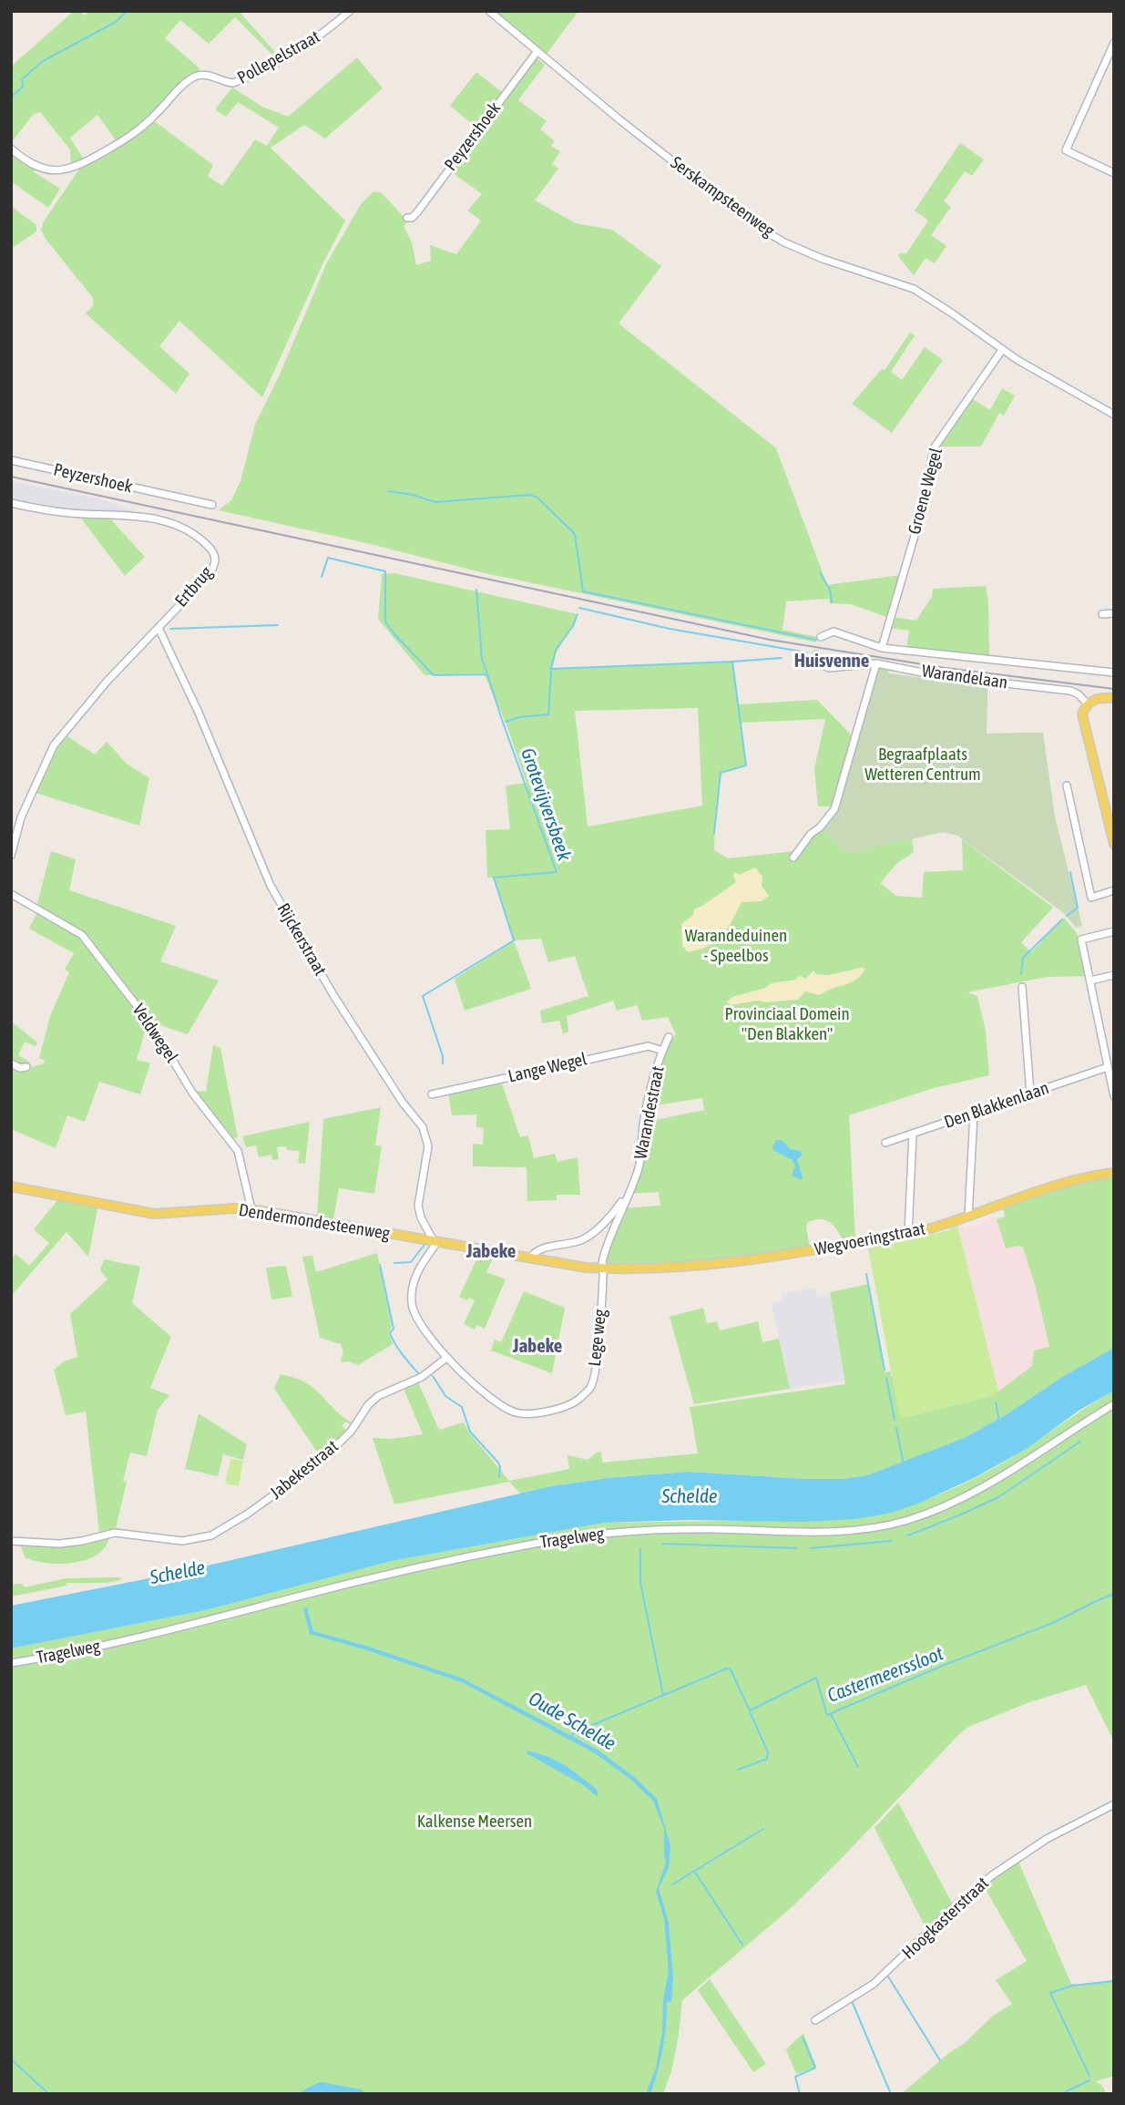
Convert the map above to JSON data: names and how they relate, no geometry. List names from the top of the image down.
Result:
{
  "streets": {
    "main road": ["Dendermondesteenweg", "Wegvoeringstraat"],
    "street": [
      "Pollepelstraat",
      "Peyzershoek",
      "Serskampsteenweg",
      "Groene Wegel",
      "Ertbrug",
      "Warandelaan",
      "Rijckerstraat",
      "Veldwegel",
      "Lange Wegel",
      "Den Blakkenlaan",
      "Warandestraat",
      "Lege weg",
      "Jabekestraat",
      "Tragelweg",
      "Hoogkasterstraat"
    ]
  },
  "crossings": [
    ["Peyzershoek", "Serskampsteenweg"],
    ["Serskampsteenweg", "Groene Wegel"],
    ["Ertbrug", "Rijckerstraat"],
    ["Rijckerstraat", "Dendermondesteenweg"],
    ["Veldwegel", "Dendermondesteenweg"],
    ["Lange Wegel", "Warandestraat"],
    ["Warandestraat", "Dendermondesteenweg"],
    ["Warandestraat", "Lege weg"],
    ["Dendermondesteenweg", "Wegvoeringstraat"],
    ["Dendermondesteenweg", "Lege weg"],
    ["Lege weg", "Jabekestraat"]
  ],
  "districts": ["Huisvenne", "Jabeke", "Jabeke"],
  "water": [
    "Grotevijversbeek",
    "Schelde",
    "Castermeerssloot",
    "Oude Schelde"
  ],
  "parks": [
    "Begraafplaats Wetteren Centrum",
    "Warandeduinen - Speelbos",
    "Provinciaal Domein \"Den Blakken\"",
    "Kalkense Meersen"
  ]
}
